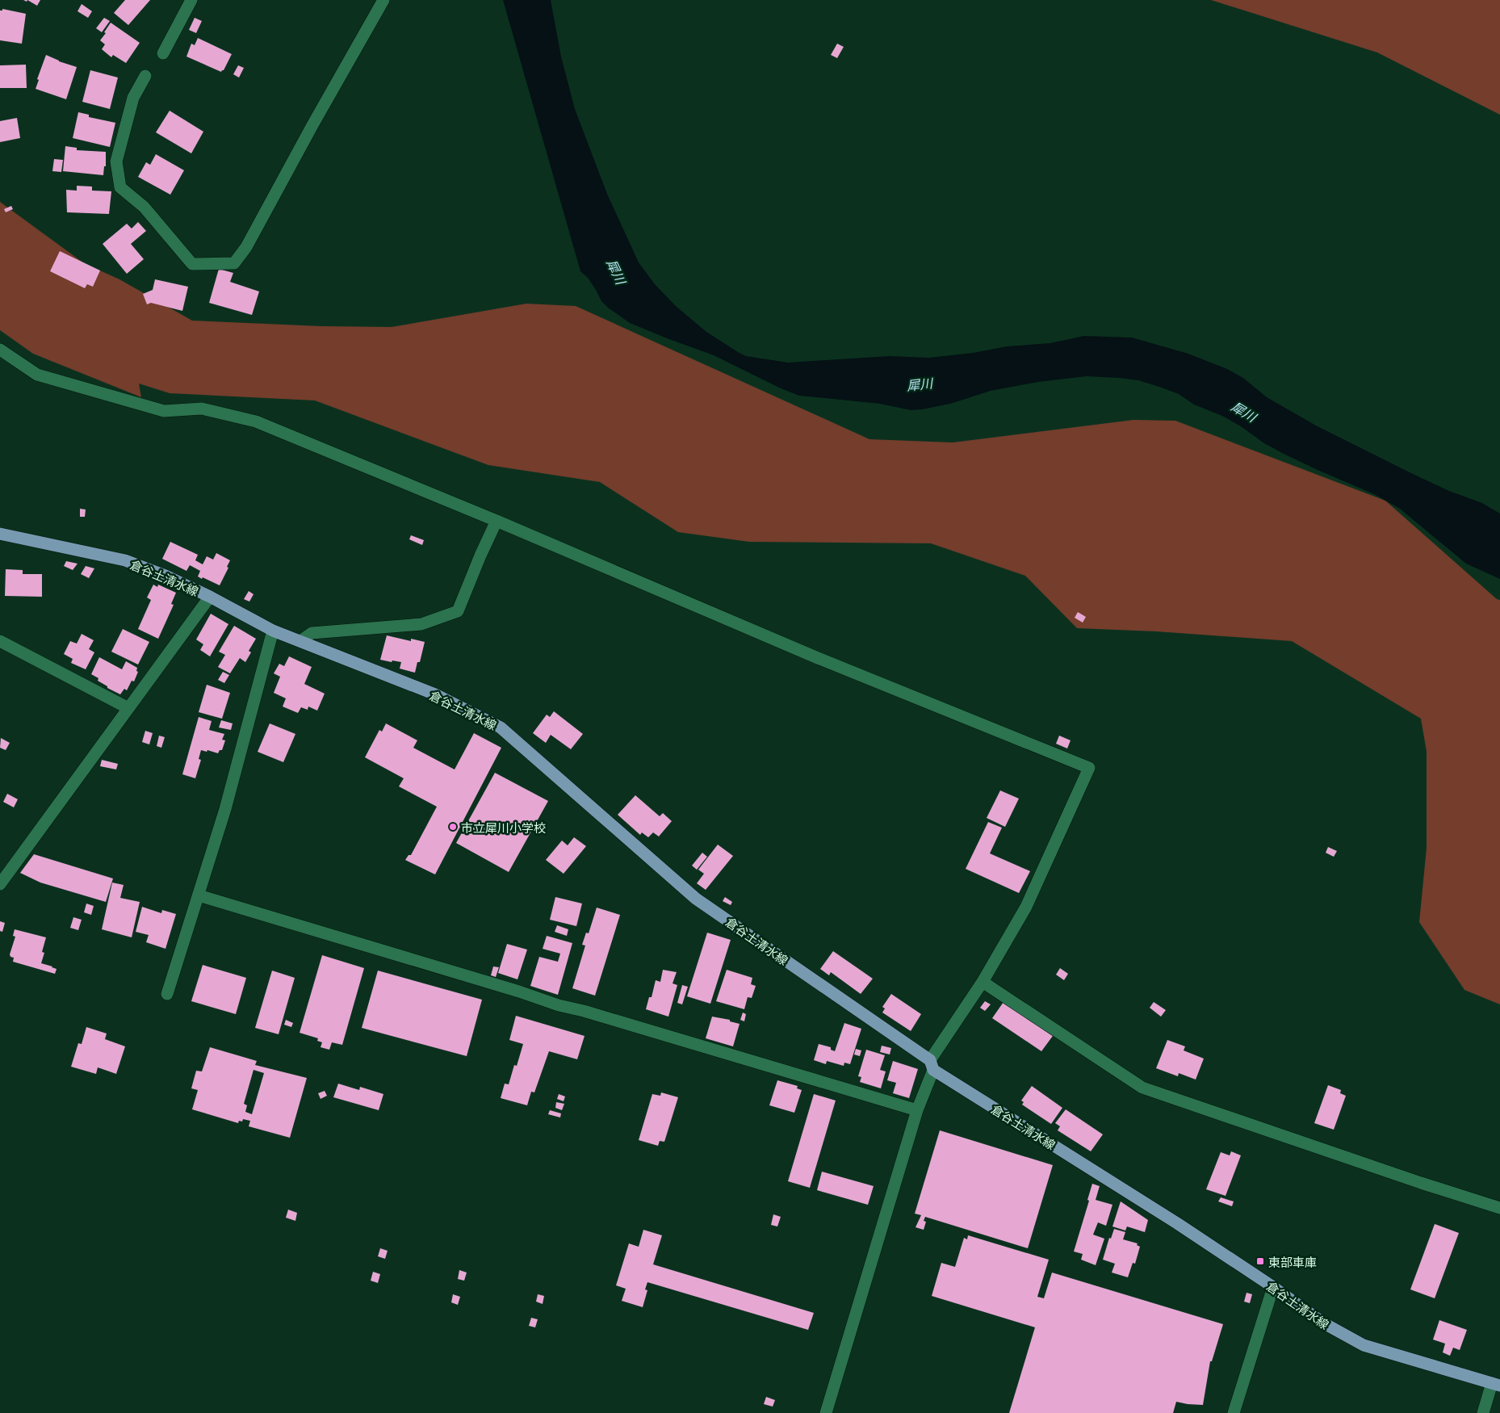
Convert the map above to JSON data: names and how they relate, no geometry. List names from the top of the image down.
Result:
{
  "streets": {
    "main road": ["倉谷土清水線"]
  },
  "water": ["犀川"],
  "places": {
    "other": ["市立犀川小学校"],
    "transit": ["東部車庫"]
  }
}
